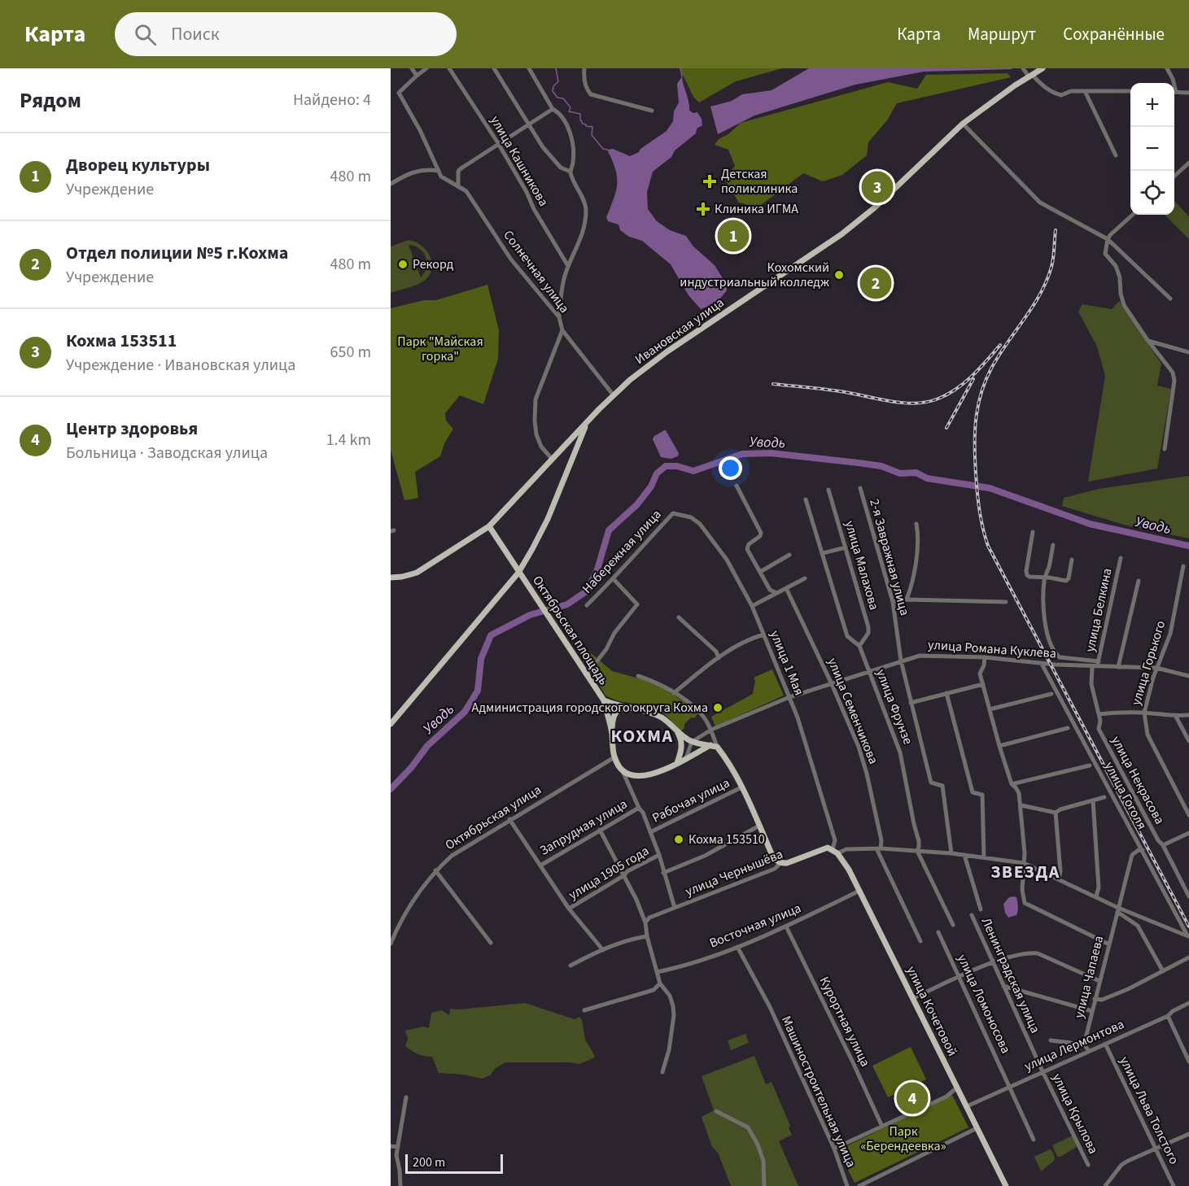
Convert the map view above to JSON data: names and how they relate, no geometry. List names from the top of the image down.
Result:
{
  "streets": {
    "main road": [
      "Ивановская улица",
      "Октябрьская площадь",
      "улица Чернышёва",
      "улица Кочетовой"
    ],
    "street": [
      "улица Кашникова",
      "Солнечная улица",
      "Набережная улица",
      "2-я Завражная улица",
      "улица Малахова",
      "улица Белкина",
      "улица Романа Куклева",
      "улица 1 Мая",
      "улица Горького",
      "улица Фрунзе",
      "улица Семенчикова",
      "улица Некрасова",
      "улица Гоголя",
      "Рабочая улица",
      "Октябрьская улица",
      "Запрудная улица",
      "улица 1905 года",
      "Восточная улица",
      "Ленинградская улица",
      "улица Чапаева",
      "улица Ломоносова",
      "Курортная улица",
      "улица Лермонтова",
      "Машиностроительная улица",
      "улица Льва Толстого",
      "улица Крылова"
    ]
  },
  "crossings": [
    ["Солнечная улица", "Ивановская улица"],
    ["Ивановская улица", "Октябрьская площадь"],
    ["Набережная улица", "улица 1 Мая"],
    ["2-я Завражная улица", "улица Романа Куклева"],
    ["улица Малахова", "улица Фрунзе"],
    ["улица Белкина", "улица Романа Куклева"],
    ["улица Белкина", "улица Некрасова"],
    ["улица Романа Куклева", "улица 1 Мая"],
    ["улица Романа Куклева", "улица Горького"],
    ["улица Романа Куклева", "улица Фрунзе"],
    ["улица Романа Куклева", "улица Семенчикова"],
    ["улица Романа Куклева", "улица Некрасова"],
    ["улица Романа Куклева", "улица Гоголя"],
    ["улица 1 Мая", "улица Чернышёва"],
    ["улица 1 Мая", "улица Кочетовой"],
    ["улица Гоголя", "улица Чапаева"],
    ["Октябрьская улица", "Запрудная улица"],
    ["Запрудная улица", "улица 1905 года"],
    ["улица Чернышёва", "улица Кочетовой"],
    ["Восточная улица", "улица Кочетовой"],
    ["Восточная улица", "Курортная улица"],
    ["Восточная улица", "Машиностроительная улица"],
    ["Ленинградская улица", "улица Лермонтова"],
    ["Ленинградская улица", "улица Крылова"],
    ["улица Ломоносова", "улица Лермонтова"],
    ["улица Кочетовой", "улица Лермонтова"],
    ["улица Лермонтова", "улица Льва Толстого"],
    ["улица Лермонтова", "улица Крылова"]
  ],
  "districts": ["КОХМА", "ЗВЕЗДА"],
  "water": ["Уводь"],
  "parks": ["Парк \"Майская горка\"", "Парк «Берендеевка»"],
  "places": {
    "health": ["Детская поликлиника", "Клиника ИГМА"],
    "other": [
      "Рекорд",
      "Кохомский индустриальный колледж",
      "Администрация городского округа Кохма",
      "Кохма 153510"
    ]
  },
  "scale_bar": "200 m",
  "page": {
    "header": "Карта",
    "search": "Поиск",
    "nav": ["Карта", "Маршрут", "Сохранённые"],
    "heading": ["Рядом", "Найдено: 4"],
    "map_buttons": ["+", "−"],
    "list": [
      {
        "mark": "1",
        "name": "Дворец культуры",
        "note": "Учреждение",
        "value": "480 m"
      },
      {
        "mark": "2",
        "name": "Отдел полиции №5 г.Кохма",
        "note": "Учреждение",
        "value": "480 m"
      },
      {
        "mark": "3",
        "name": "Кохма 153511",
        "note": "Учреждение · Ивановская улица",
        "value": "650 m"
      },
      {
        "mark": "4",
        "name": "Центр здоровья",
        "note": "Больница · Заводская улица",
        "value": "1.4 km"
      }
    ],
    "pins": [
      "3",
      "1",
      "2",
      "4"
    ],
    "scale": "200 m"
  }
}
